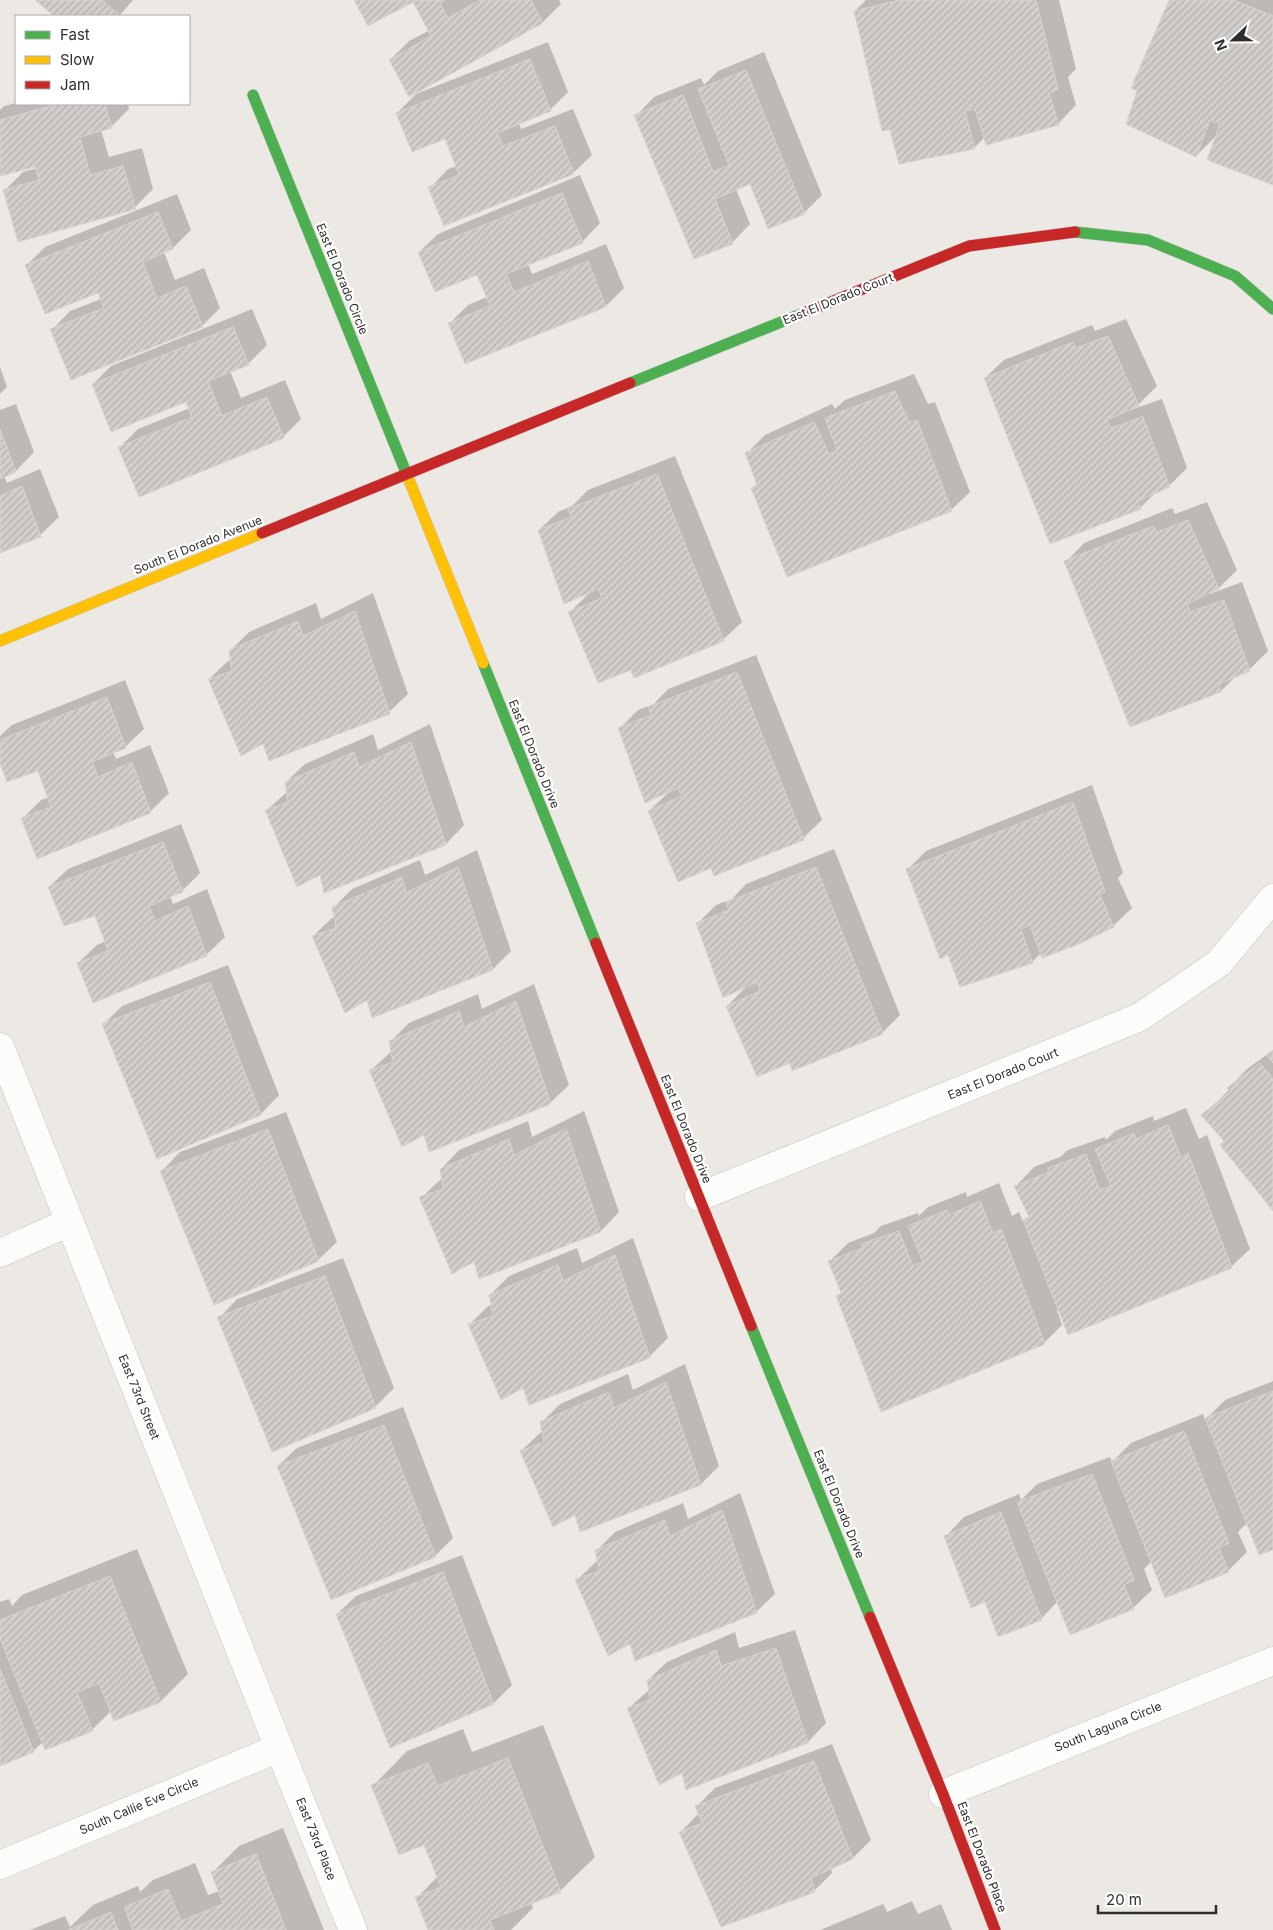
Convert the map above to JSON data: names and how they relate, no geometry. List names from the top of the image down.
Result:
{
  "streets": {
    "street": [
      "East El Dorado Circle",
      "East El Dorado Court",
      "South El Dorado Avenue",
      "East El Dorado Drive",
      "East 73rd Street",
      "South Laguna Circle",
      "South Callie Eve Circle",
      "East 73rd Place",
      "East El Dorado Place"
    ]
  },
  "crossings": [
    ["East El Dorado Circle", "East El Dorado Court"],
    ["East El Dorado Circle", "South El Dorado Avenue"],
    ["East El Dorado Circle", "East El Dorado Drive"],
    ["East El Dorado Court", "South El Dorado Avenue"],
    ["East El Dorado Court", "East El Dorado Drive"],
    ["South El Dorado Avenue", "East El Dorado Drive"],
    ["East El Dorado Drive", "South Laguna Circle"],
    ["East El Dorado Drive", "East El Dorado Place"],
    ["East 73rd Street", "South Callie Eve Circle"],
    ["East 73rd Street", "East 73rd Place"],
    ["South Laguna Circle", "East El Dorado Place"],
    ["South Callie Eve Circle", "East 73rd Place"]
  ],
  "legend": ["Fast", "Slow", "Jam"],
  "scale_bar": "20 m",
  "north": "left"
}
